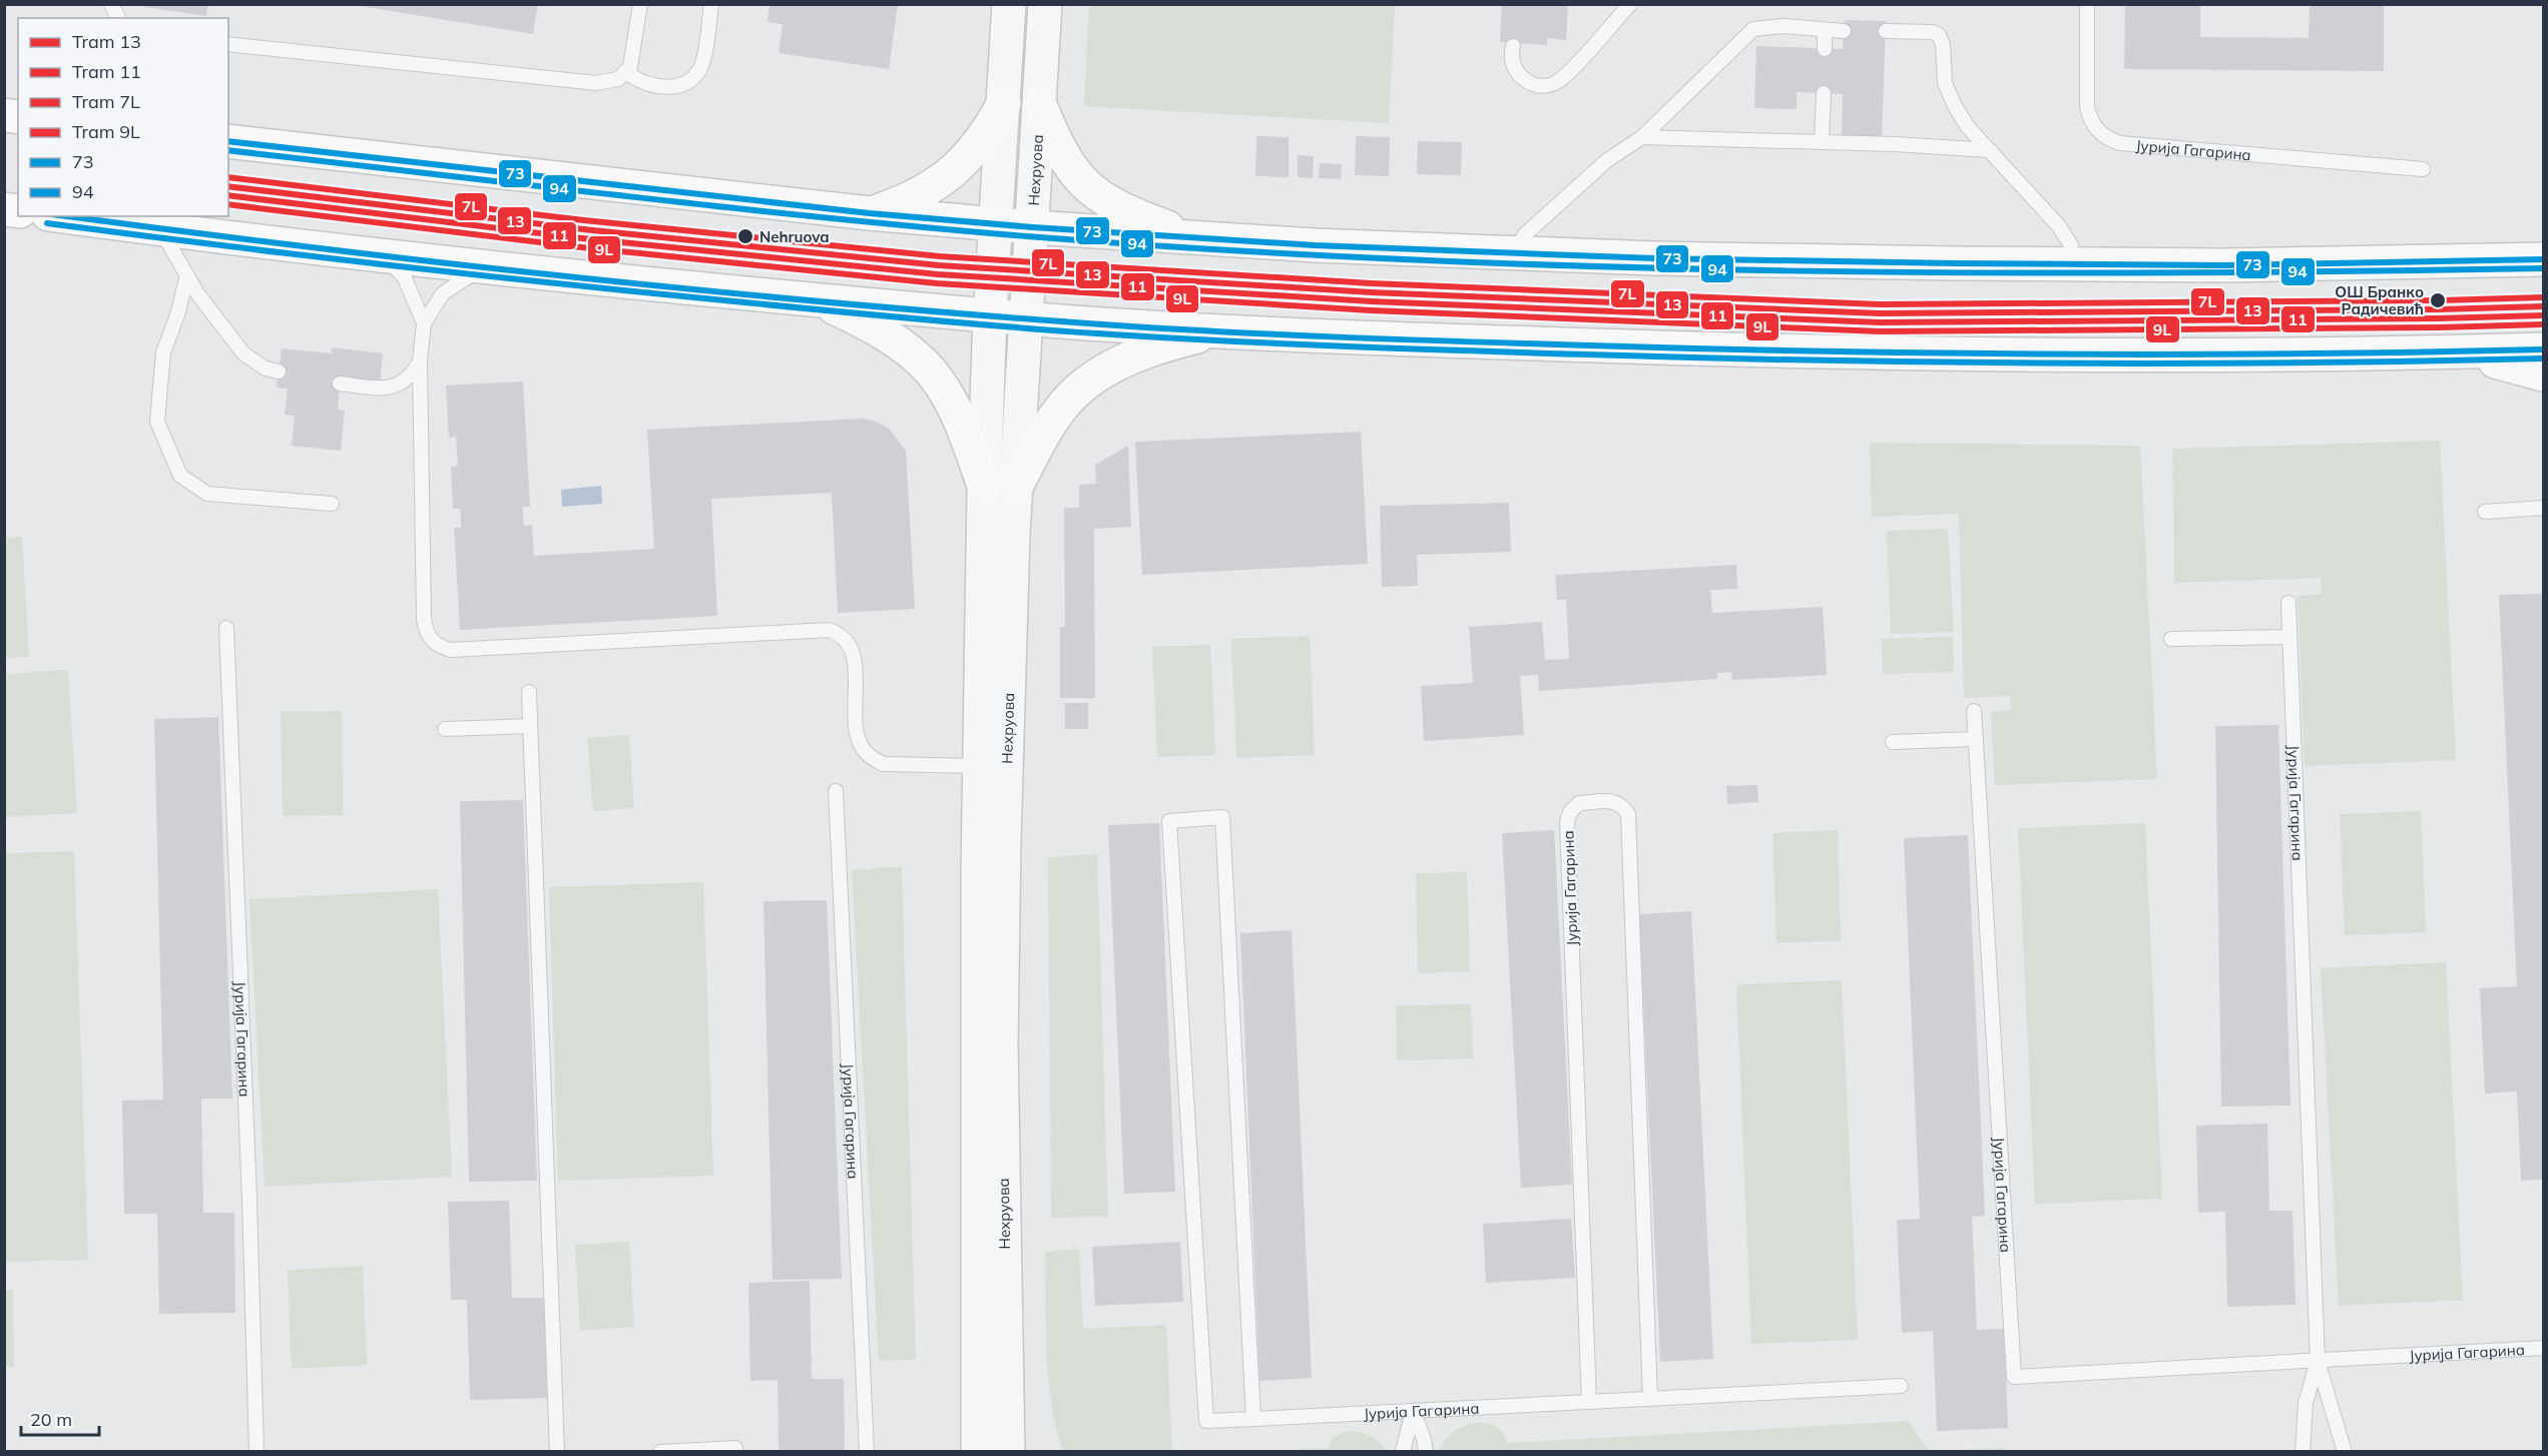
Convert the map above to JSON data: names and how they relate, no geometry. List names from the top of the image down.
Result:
{
  "streets": {
    "street": ["Нехруова"],
    "lane": ["Јурија Гагарина"]
  },
  "places": ["Nehruova", "ОШ Бранко Радичевић"],
  "lines": [
    "transit line 73",
    "transit line 94",
    "tram line 7L",
    "tram line 13",
    "tram line 11",
    "tram line 9L"
  ],
  "legend": [
    "Tram 13",
    "Tram 11",
    "Tram 7L",
    "Tram 9L",
    "73",
    "94"
  ],
  "scale_bar": "20 m"
}
